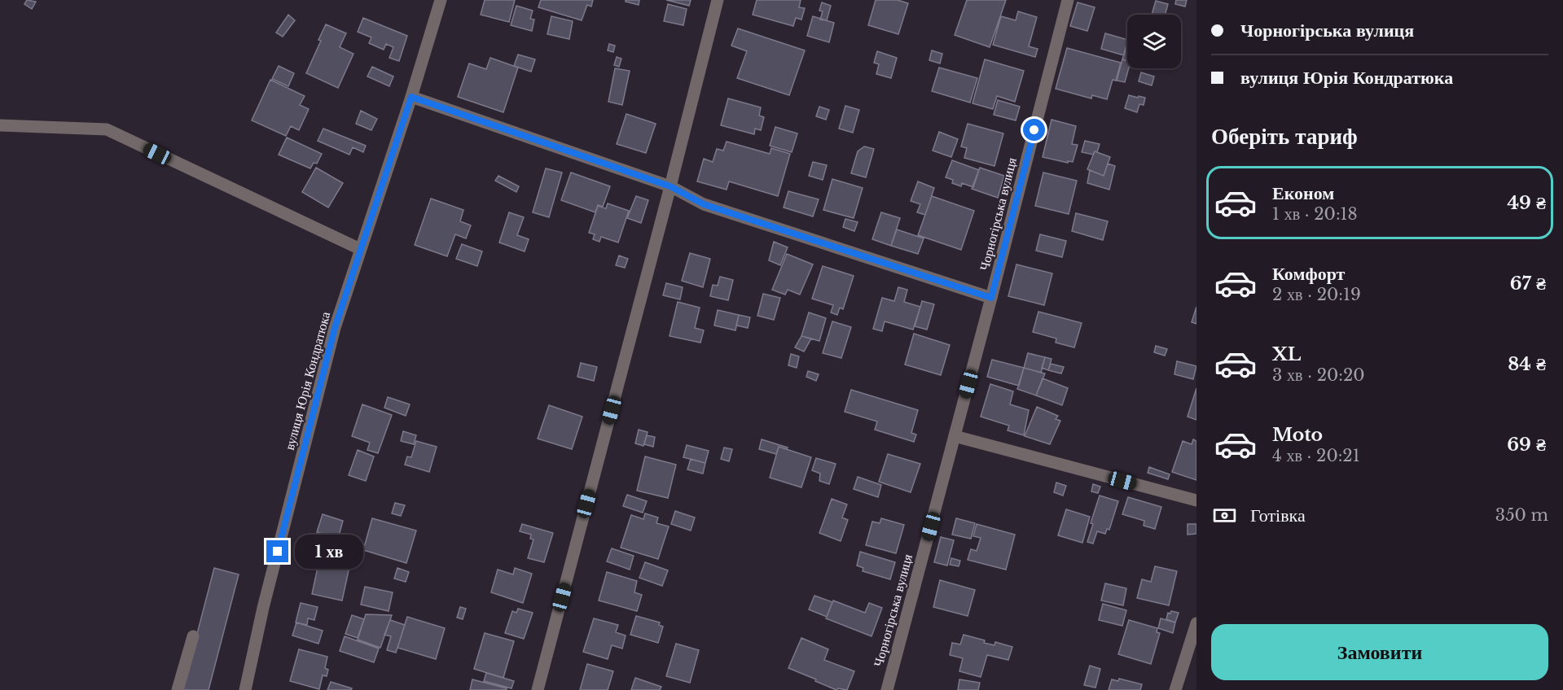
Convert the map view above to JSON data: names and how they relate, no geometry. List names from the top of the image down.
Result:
{
  "streets": {
    "street": ["Чорногірська вулиця", "вулиця Юрія Кондратюка"]
  },
  "page": {
    "banner": ["Чорногірська вулиця", "вулиця Юрія Кондратюка"],
    "heading": "Оберіть тариф",
    "list": [
      {
        "name": "Економ",
        "note": "1 хв · 20:18",
        "value": "49 ₴"
      },
      {
        "name": "Комфорт",
        "note": "2 хв · 20:19",
        "value": "67 ₴"
      },
      {
        "name": "XL",
        "note": "3 хв · 20:20",
        "value": "84 ₴"
      },
      {
        "name": "Moto",
        "note": "4 хв · 20:21",
        "value": "69 ₴"
      }
    ],
    "pay": ["Готівка", "350 m"],
    "bubble": "1 хв",
    "buttons": "Замовити"
  }
}
